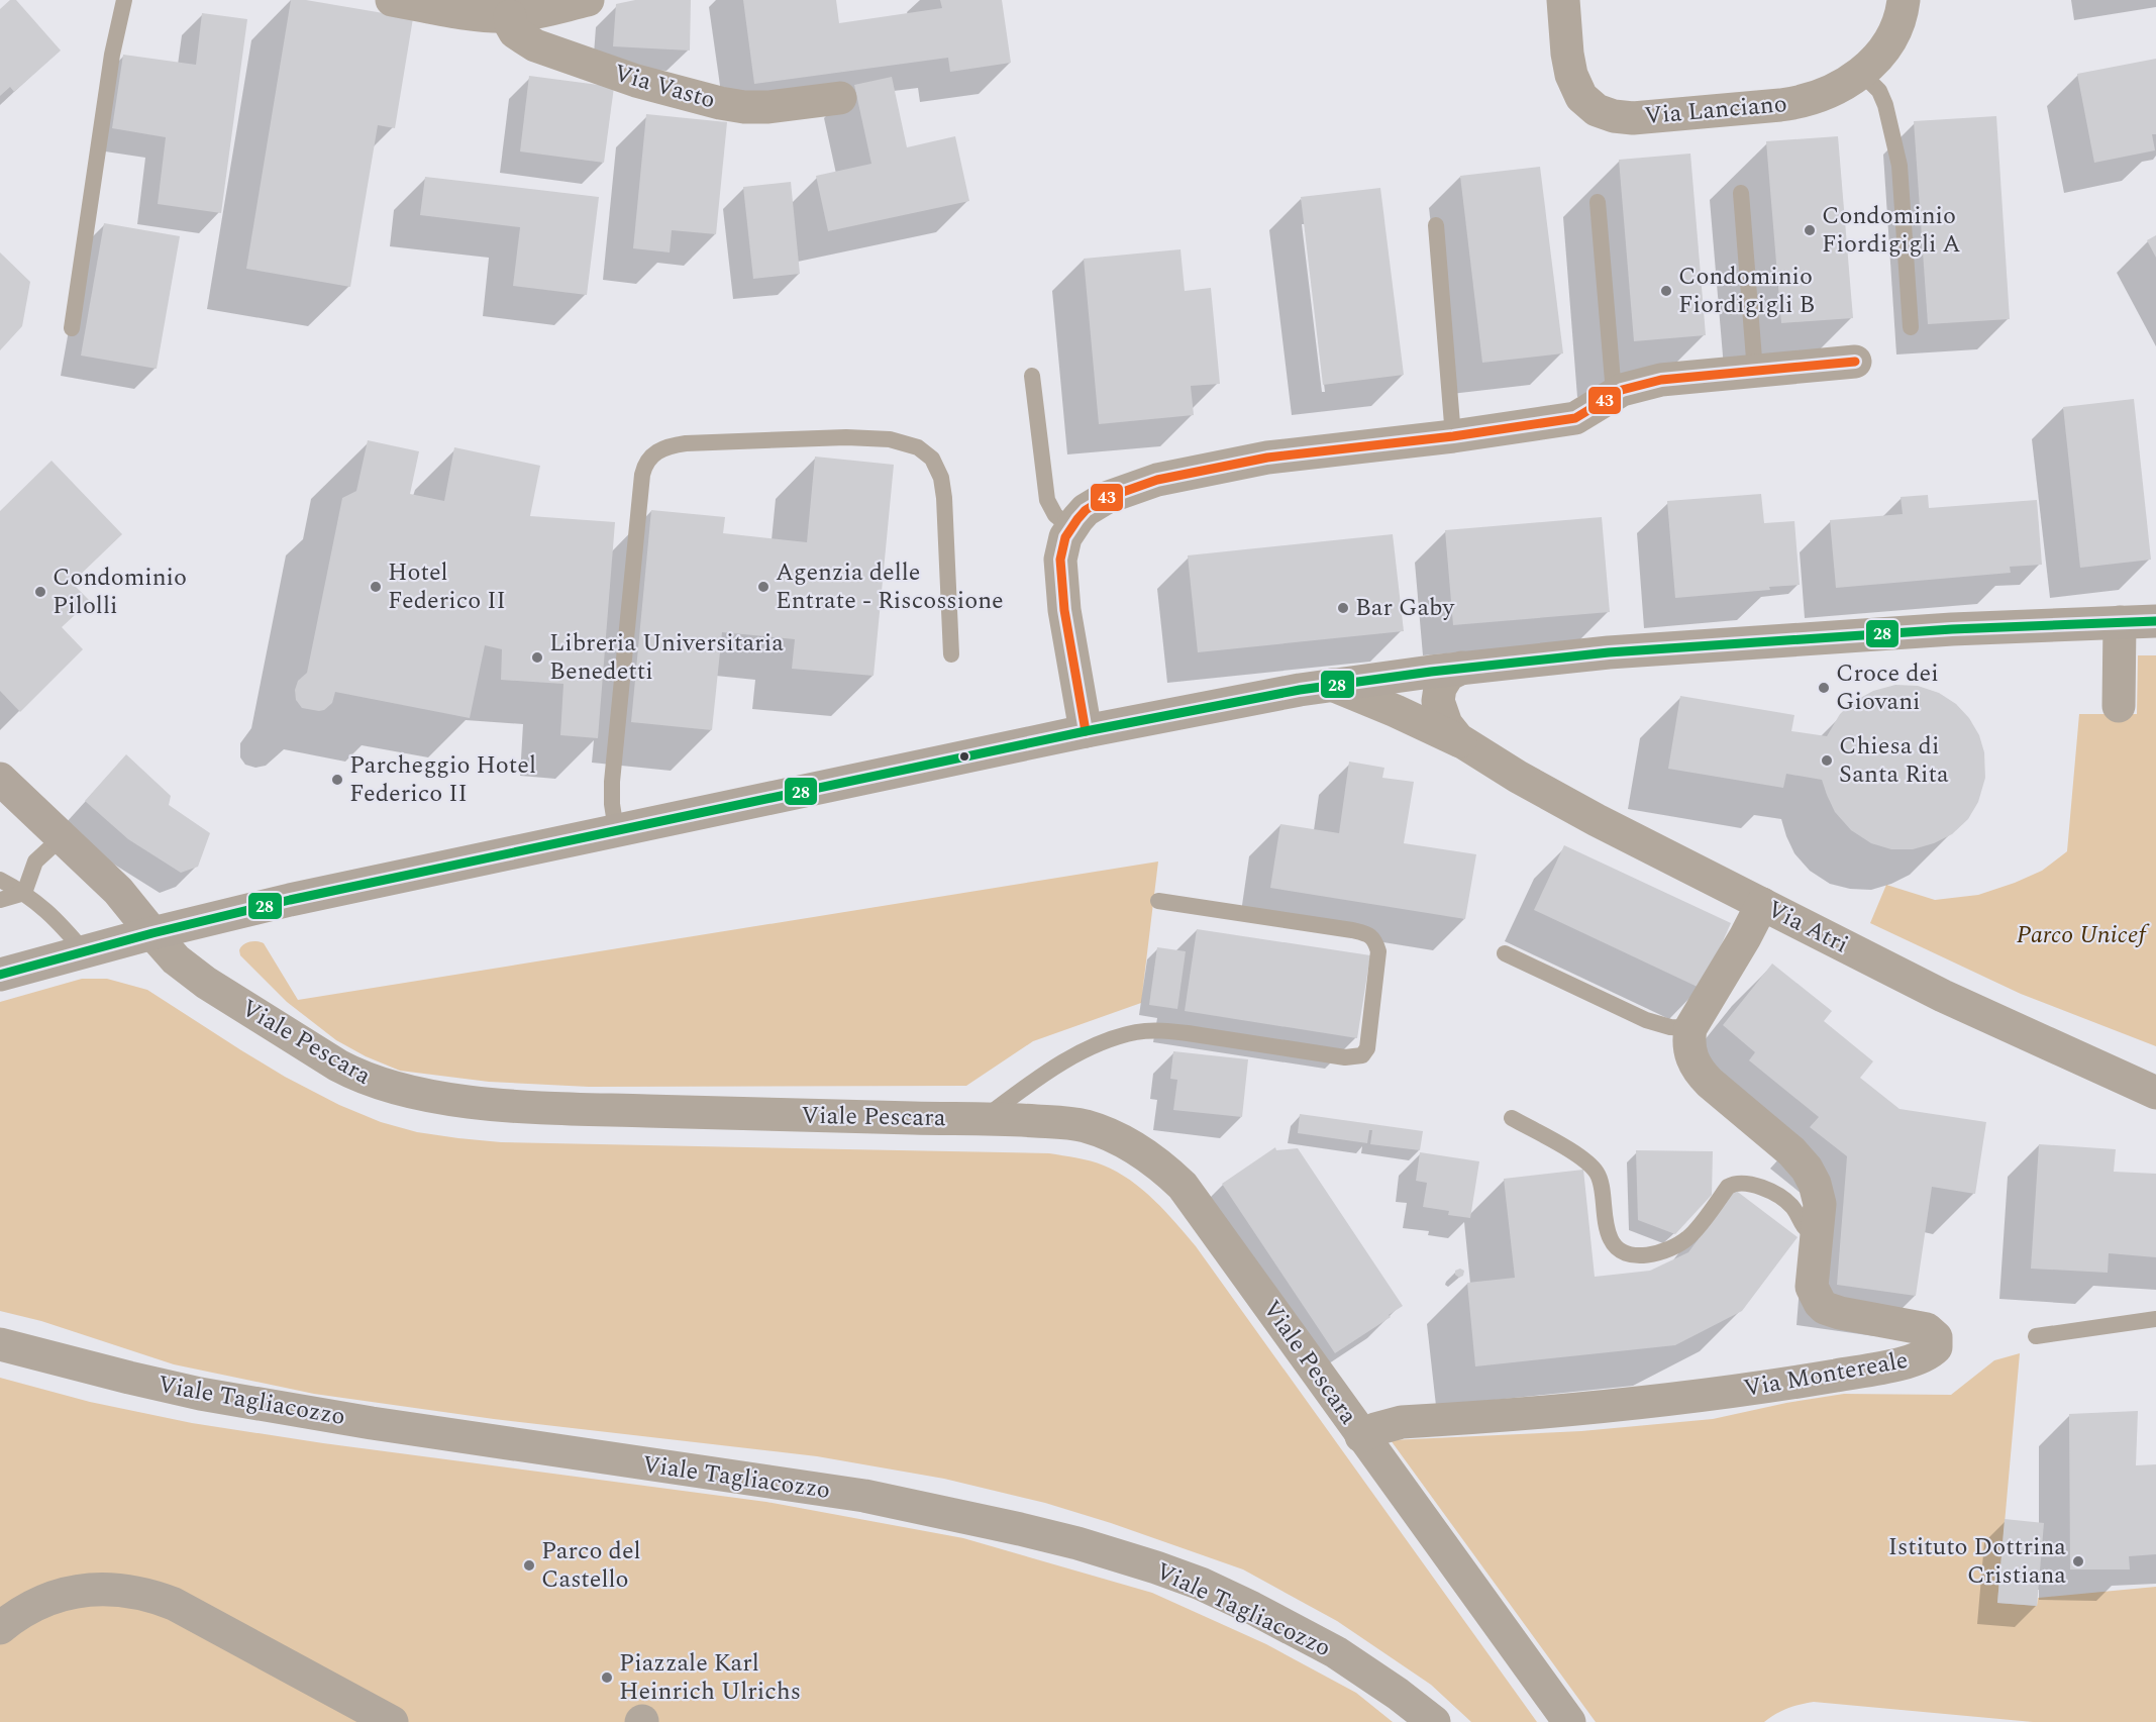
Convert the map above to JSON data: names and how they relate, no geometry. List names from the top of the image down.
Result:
{
  "streets": {
    "main road": ["Viale Pescara"],
    "street": [
      "Via Vasto",
      "Via Lanciano",
      "Via Atri",
      "Via Montereale",
      "Viale Tagliacozzo"
    ]
  },
  "crossings": [
    ["Viale Pescara", "Via Montereale"]
  ],
  "parks": ["Parco Unicef"],
  "places": [
    "Condominio Fiordigigli A",
    "Condominio Fiordigigli B",
    "Hotel Federico II",
    "Agenzia delle Entrate - Riscossione",
    "Condominio Pilolli",
    "Bar Gaby",
    "Libreria Universitaria Benedetti",
    "Croce dei Giovani",
    "Chiesa di Santa Rita",
    "Parcheggio Hotel Federico II",
    "Istituto Dottrina Cristiana",
    "Parco del Castello",
    "Piazzale Karl Heinrich Ulrichs"
  ],
  "lines": ["transit line 43", "transit line 28"]
}
